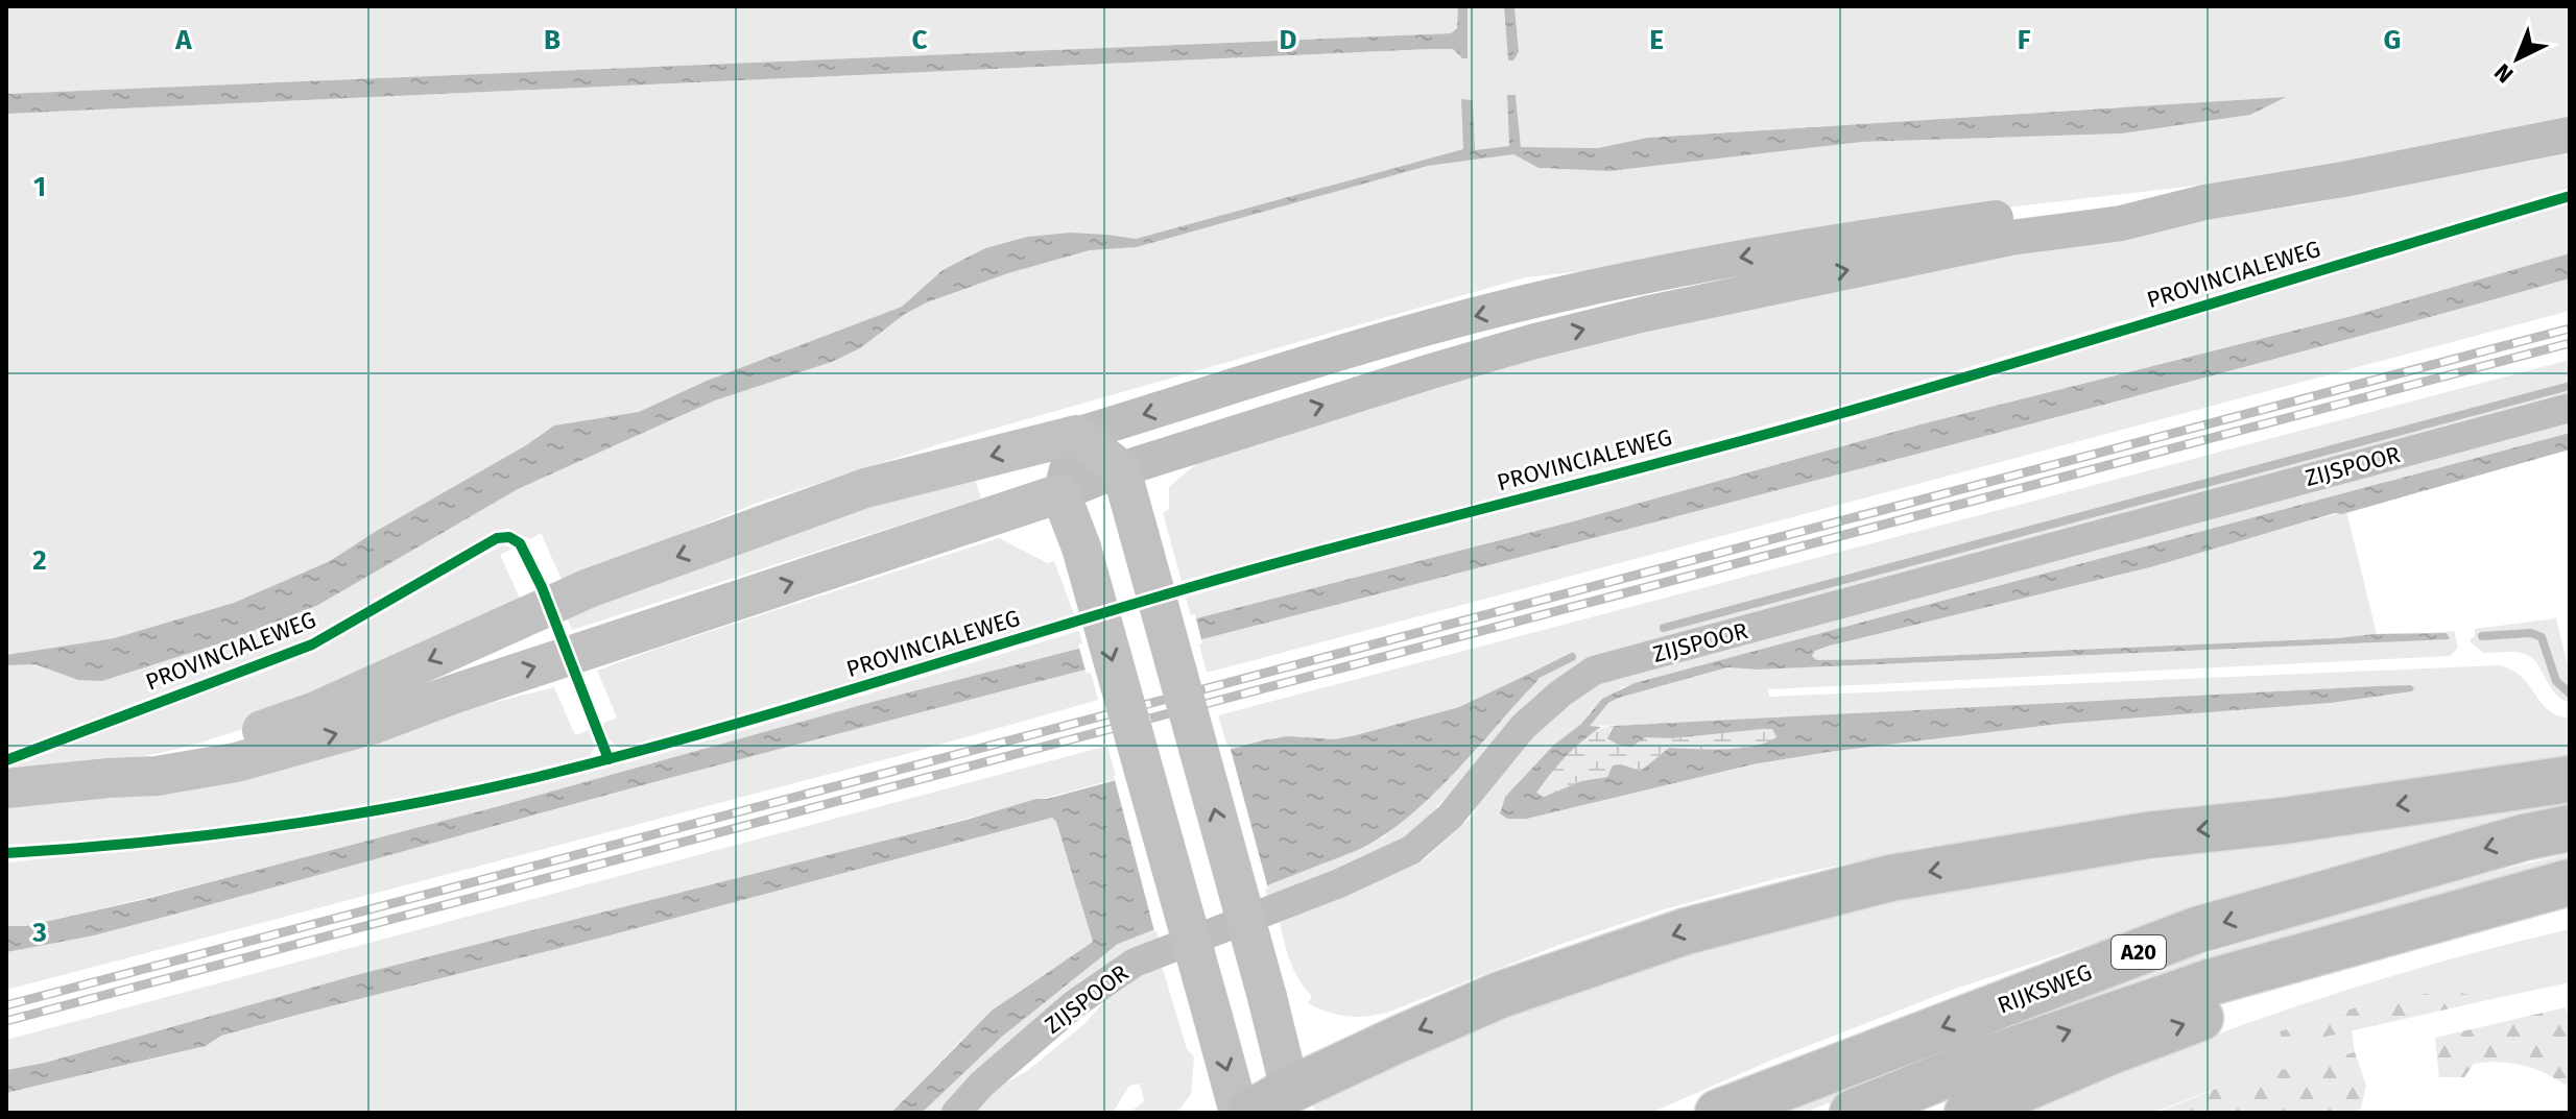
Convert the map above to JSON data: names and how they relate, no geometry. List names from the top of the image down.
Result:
{
  "streets": {
    "highway": ["A20", "RIJKSWEG"],
    "street": ["ZIJSPOOR"],
    "cycle path": ["PROVINCIALEWEG"]
  },
  "crossings": [
    ["A20", "RIJKSWEG"]
  ],
  "north": "bottom left",
  "grid": {
    "columns": [
      "A",
      "B",
      "C",
      "D",
      "E",
      "F",
      "G"
    ],
    "rows": ["1", "2", "3"]
  }
}
